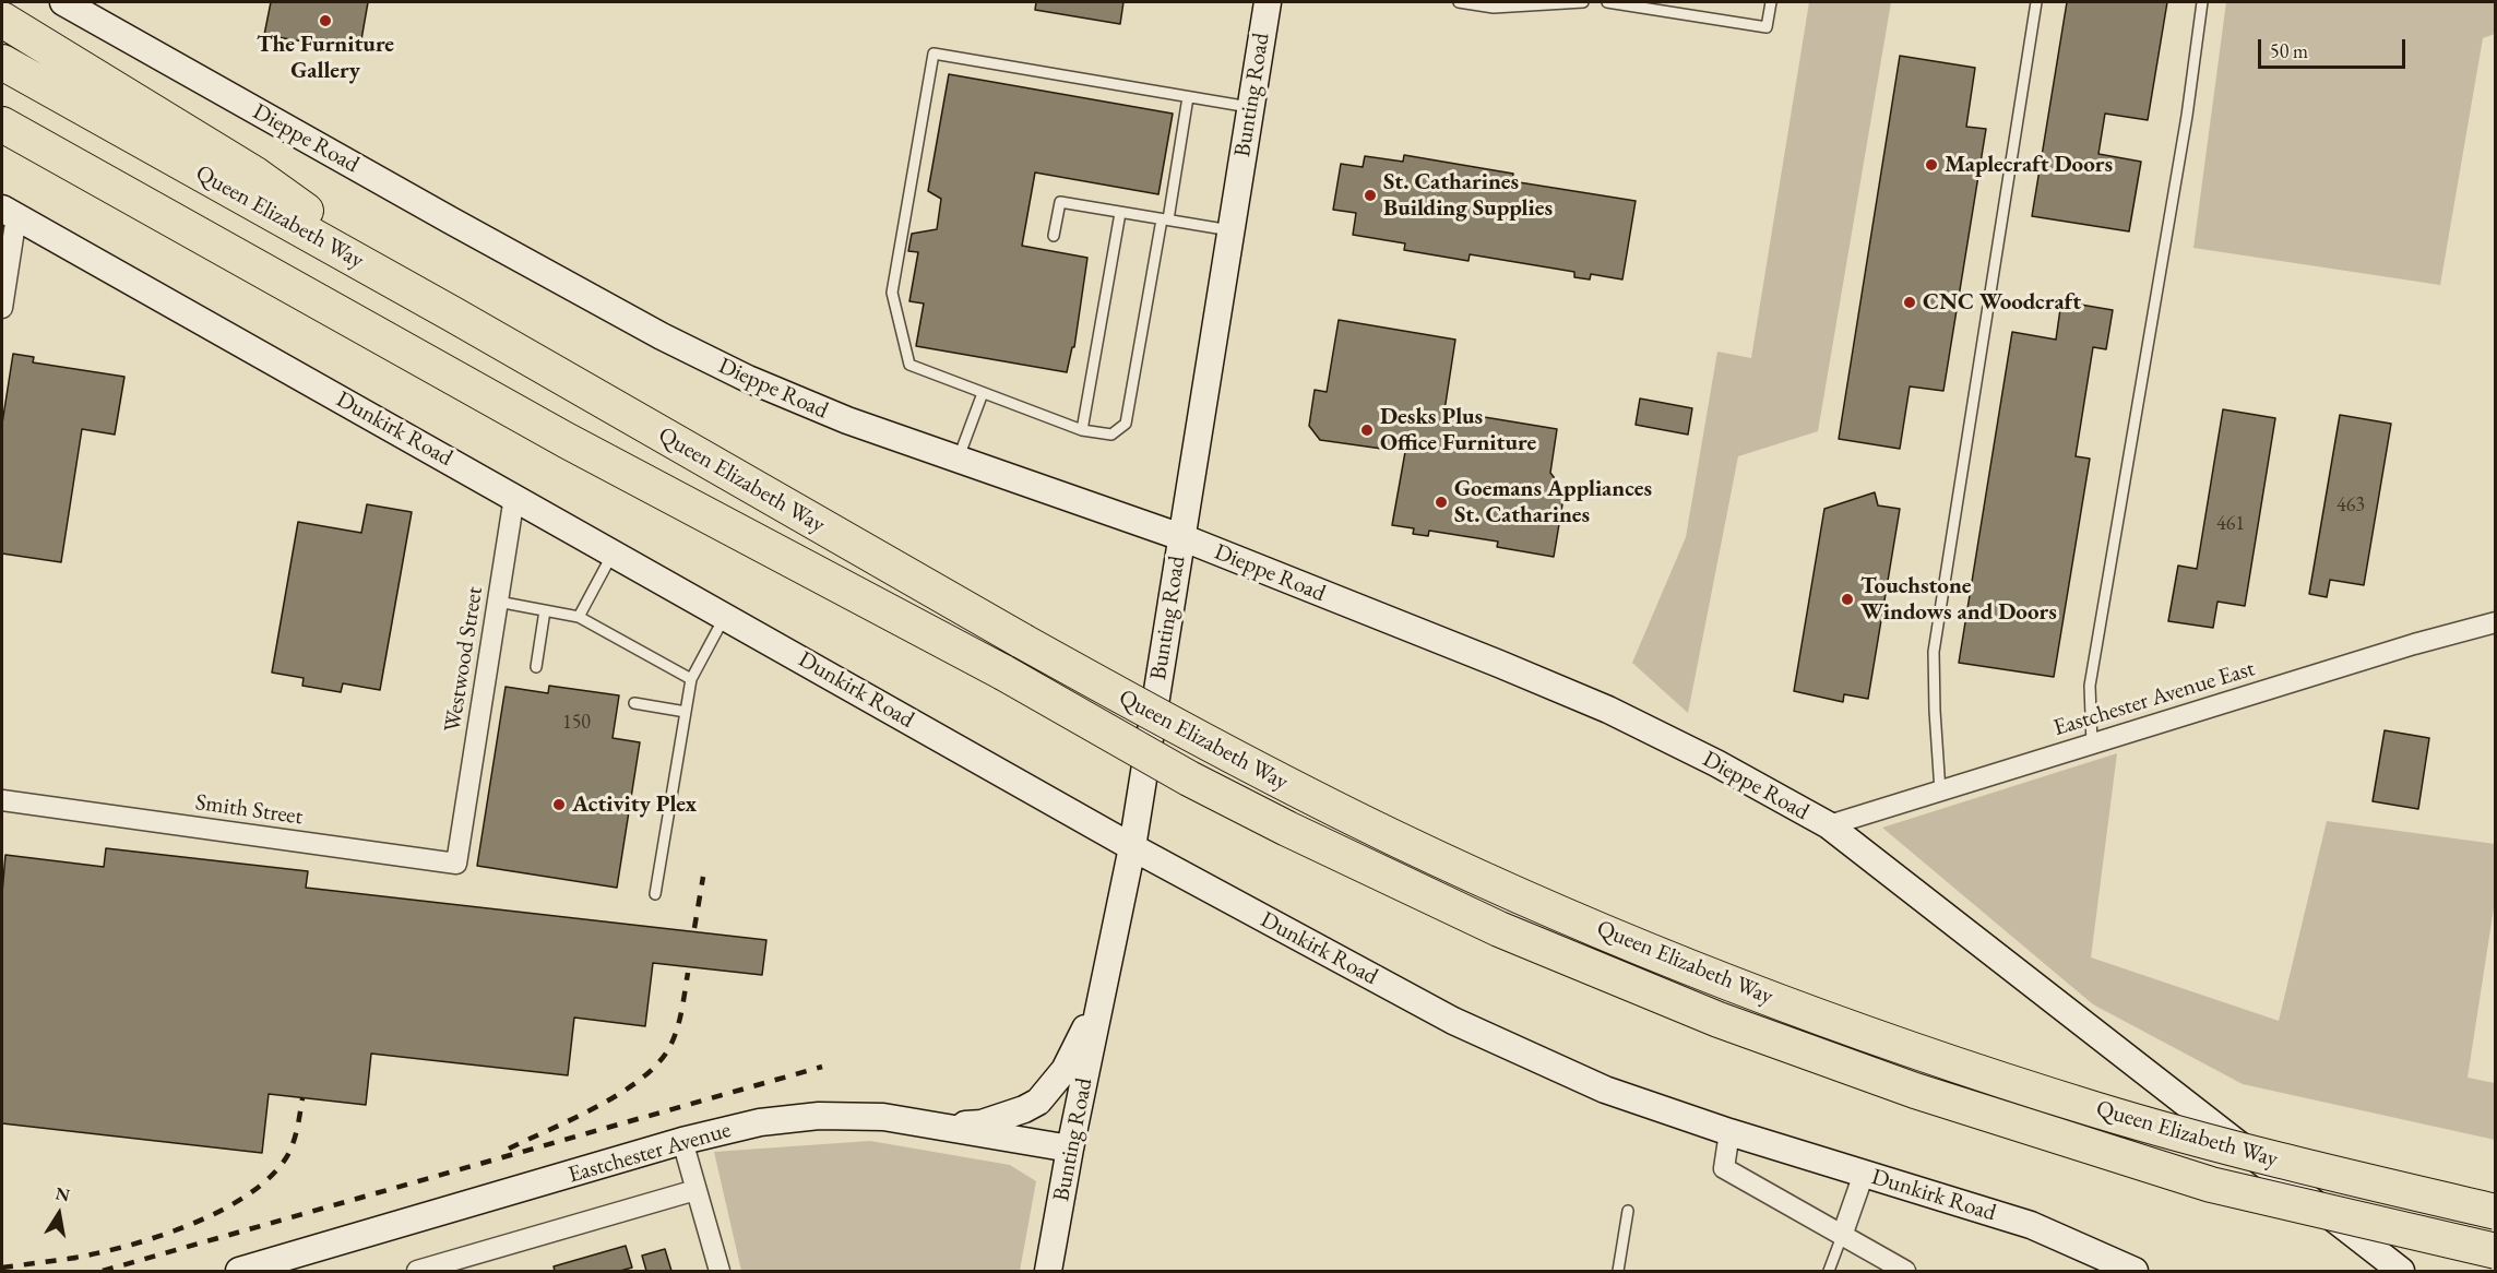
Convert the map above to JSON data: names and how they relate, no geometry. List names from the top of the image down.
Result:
{
  "streets": {
    "highway": ["Queen Elizabeth Way"],
    "street": [
      "Bunting Road",
      "Dieppe Road",
      "Dunkirk Road",
      "Westwood Street",
      "Eastchester Avenue East",
      "Smith Street",
      "Eastchester Avenue"
    ]
  },
  "crossings": [
    ["Bunting Road", "Dieppe Road"],
    ["Bunting Road", "Dunkirk Road"],
    ["Bunting Road", "Eastchester Avenue"],
    ["Dieppe Road", "Eastchester Avenue East"],
    ["Dunkirk Road", "Westwood Street"],
    ["Westwood Street", "Smith Street"]
  ],
  "places": [
    "The Furniture Gallery",
    "Maplecraft Doors",
    "St. Catharines Building Supplies",
    "CNC Woodcraft",
    "Desks Plus Office Furniture",
    "Goemans Appliances St. Catharines",
    "Touchstone Windows and Doors",
    "Activity Plex"
  ],
  "house_numbers": ["463", "461", "150"],
  "scale_bar": "50 m",
  "north": "top"
}
